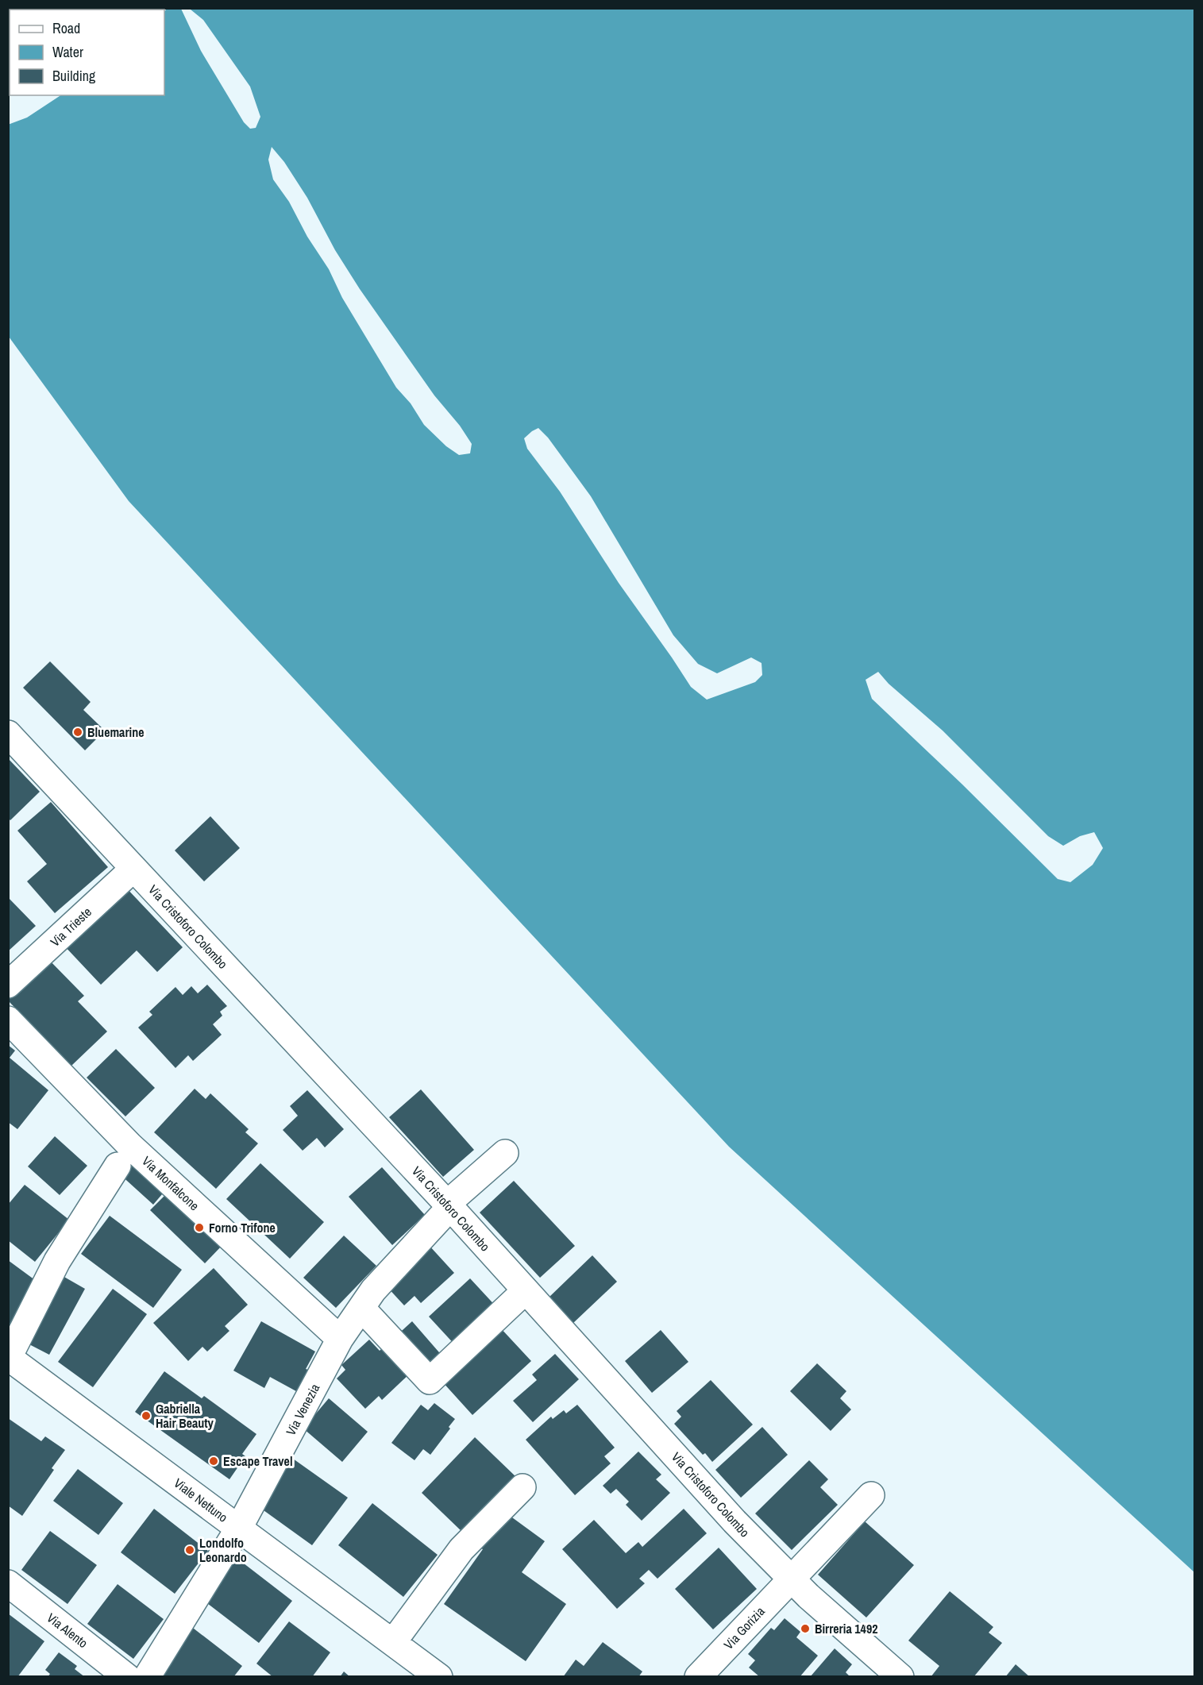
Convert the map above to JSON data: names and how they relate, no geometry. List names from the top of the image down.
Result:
{
  "streets": {
    "street": [
      "Via Trieste",
      "Via Cristoforo Colombo",
      "Via Monfalcone",
      "Via Venezia",
      "Viale Nettuno",
      "Via Gorizia",
      "Via Alento"
    ]
  },
  "crossings": [
    ["Via Trieste", "Via Cristoforo Colombo"],
    ["Via Cristoforo Colombo", "Via Venezia"],
    ["Via Cristoforo Colombo", "Via Gorizia"],
    ["Via Monfalcone", "Via Venezia"],
    ["Via Venezia", "Viale Nettuno"]
  ],
  "places": [
    "Bluemarine",
    "Forno Trifone",
    "Gabriella Hair Beauty",
    "Escape Travel",
    "Londolfo Leonardo",
    "Birreria 1492"
  ],
  "legend": ["Road", "Water", "Building"]
}
